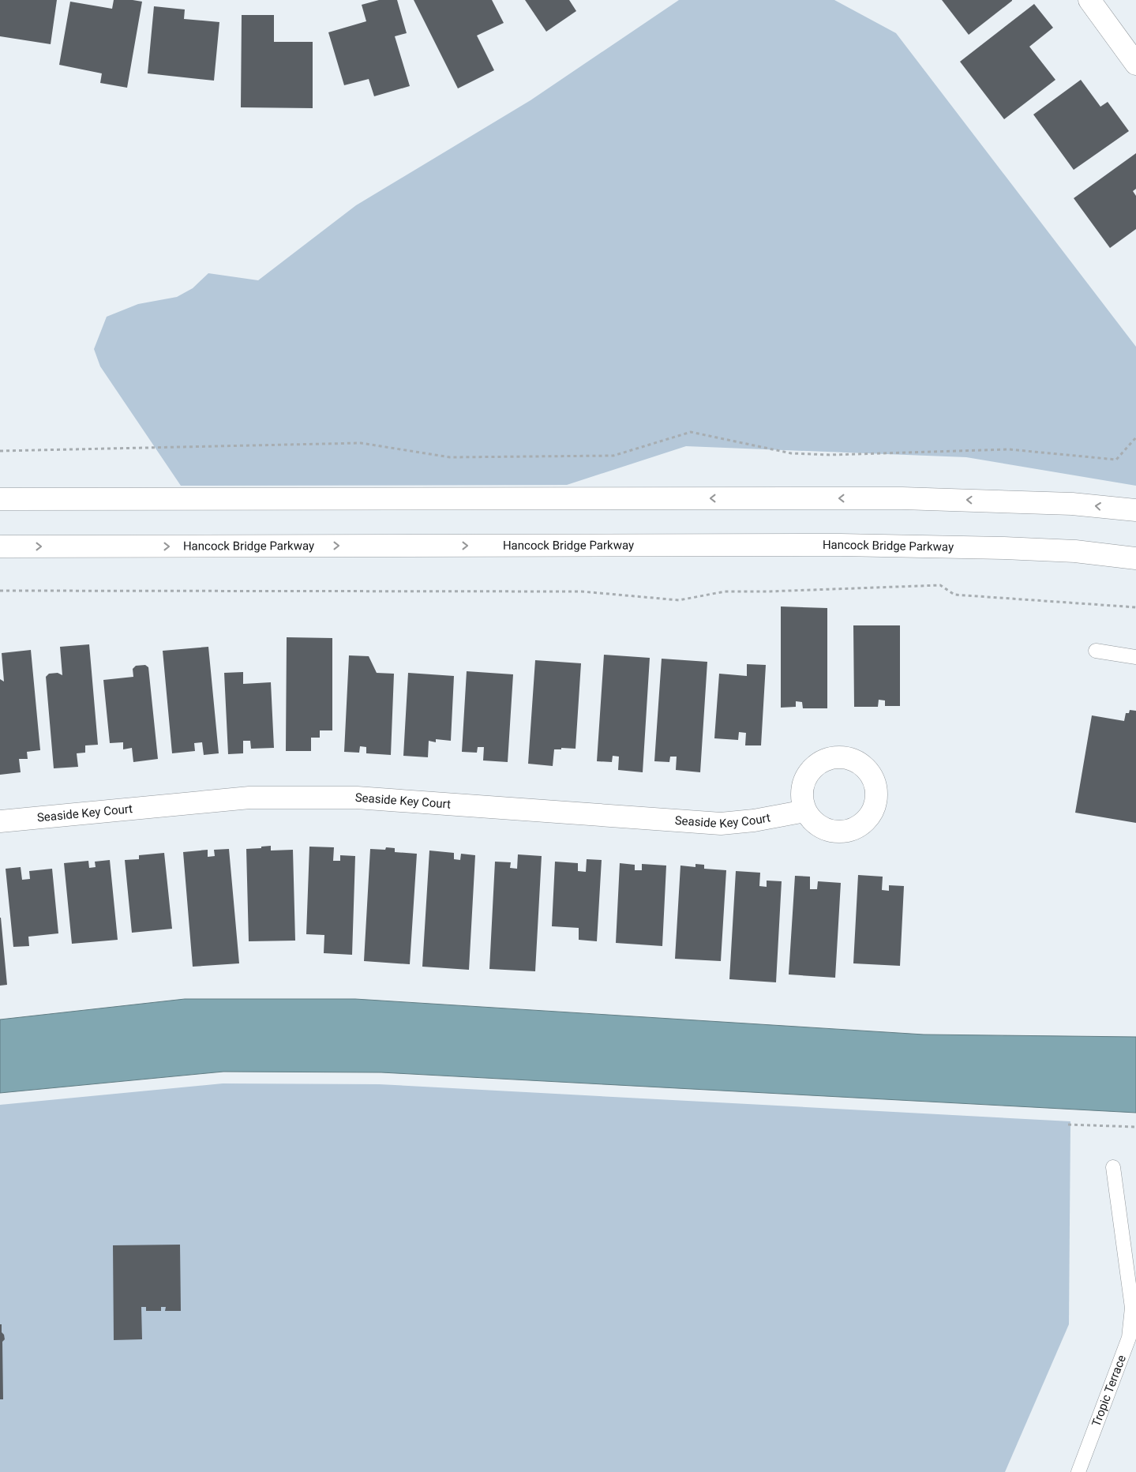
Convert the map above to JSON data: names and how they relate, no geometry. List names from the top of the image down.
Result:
{
  "streets": {
    "main road": ["Hancock Bridge Parkway", "Seaside Key Court"],
    "lane": ["Tropic Terrace"]
  }
}
